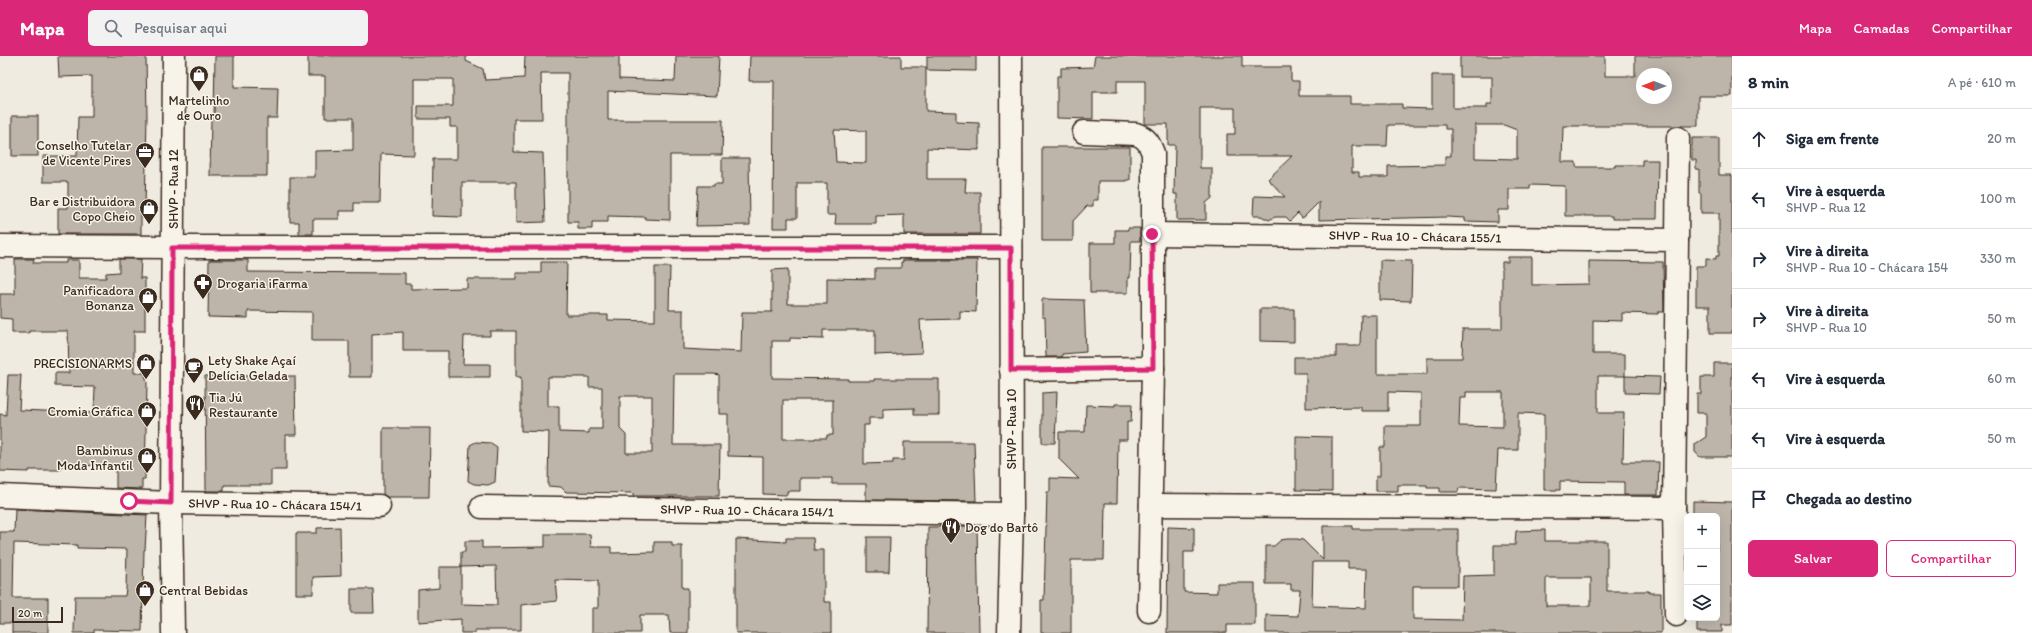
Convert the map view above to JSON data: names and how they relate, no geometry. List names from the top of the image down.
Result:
{
  "streets": {
    "street": [
      "SHVP - Rua 12",
      "SHVP - Rua 10 - Chácara 155/1",
      "SHVP - Rua 10",
      "SHVP - Rua 10 - Chácara 154/1"
    ]
  },
  "crossings": [
    ["SHVP - Rua 12", "SHVP - Rua 10 - Chácara 154/1"],
    ["SHVP - Rua 10", "SHVP - Rua 10 - Chácara 154/1"]
  ],
  "places": {
    "shop": [
      "Martelinho de Ouro",
      "Bar e Distribuidora Copo Cheio",
      "Panificadora Bonanza",
      "PRECISIONARMS",
      "Cromia Gráfica",
      "Bambinus Moda Infantil",
      "Central Bebidas"
    ],
    "office": ["Conselho Tutelar de Vicente Pires"],
    "pharmacy": ["Drogaria iFarma"],
    "cafe": ["Lety Shake Açaí Delícia Gelada"],
    "restaurant": ["Tia Jú Restaurante", "Dog do Bartô"]
  },
  "scale_bar": "20 m",
  "north": "left",
  "page": {
    "header": "Mapa",
    "search": "Pesquisar aqui",
    "nav": ["Mapa", "Camadas", "Compartilhar"],
    "heading": ["8 min", "A pé · 610 m"],
    "list": [
      ["Siga em frente", "20 m"],
      ["Vire à esquerda", "SHVP - Rua 12", "100 m"],
      ["Vire à direita", "SHVP - Rua 10 - Chácara 154", "330 m"],
      ["Vire à direita", "SHVP - Rua 10", "50 m"],
      ["Vire à esquerda", "60 m"],
      ["Vire à esquerda", "50 m"],
      "Chegada ao destino"
    ],
    "map_buttons": ["+", "−"],
    "buttons": ["Salvar", "Compartilhar"],
    "scale": "20 m"
  }
}
